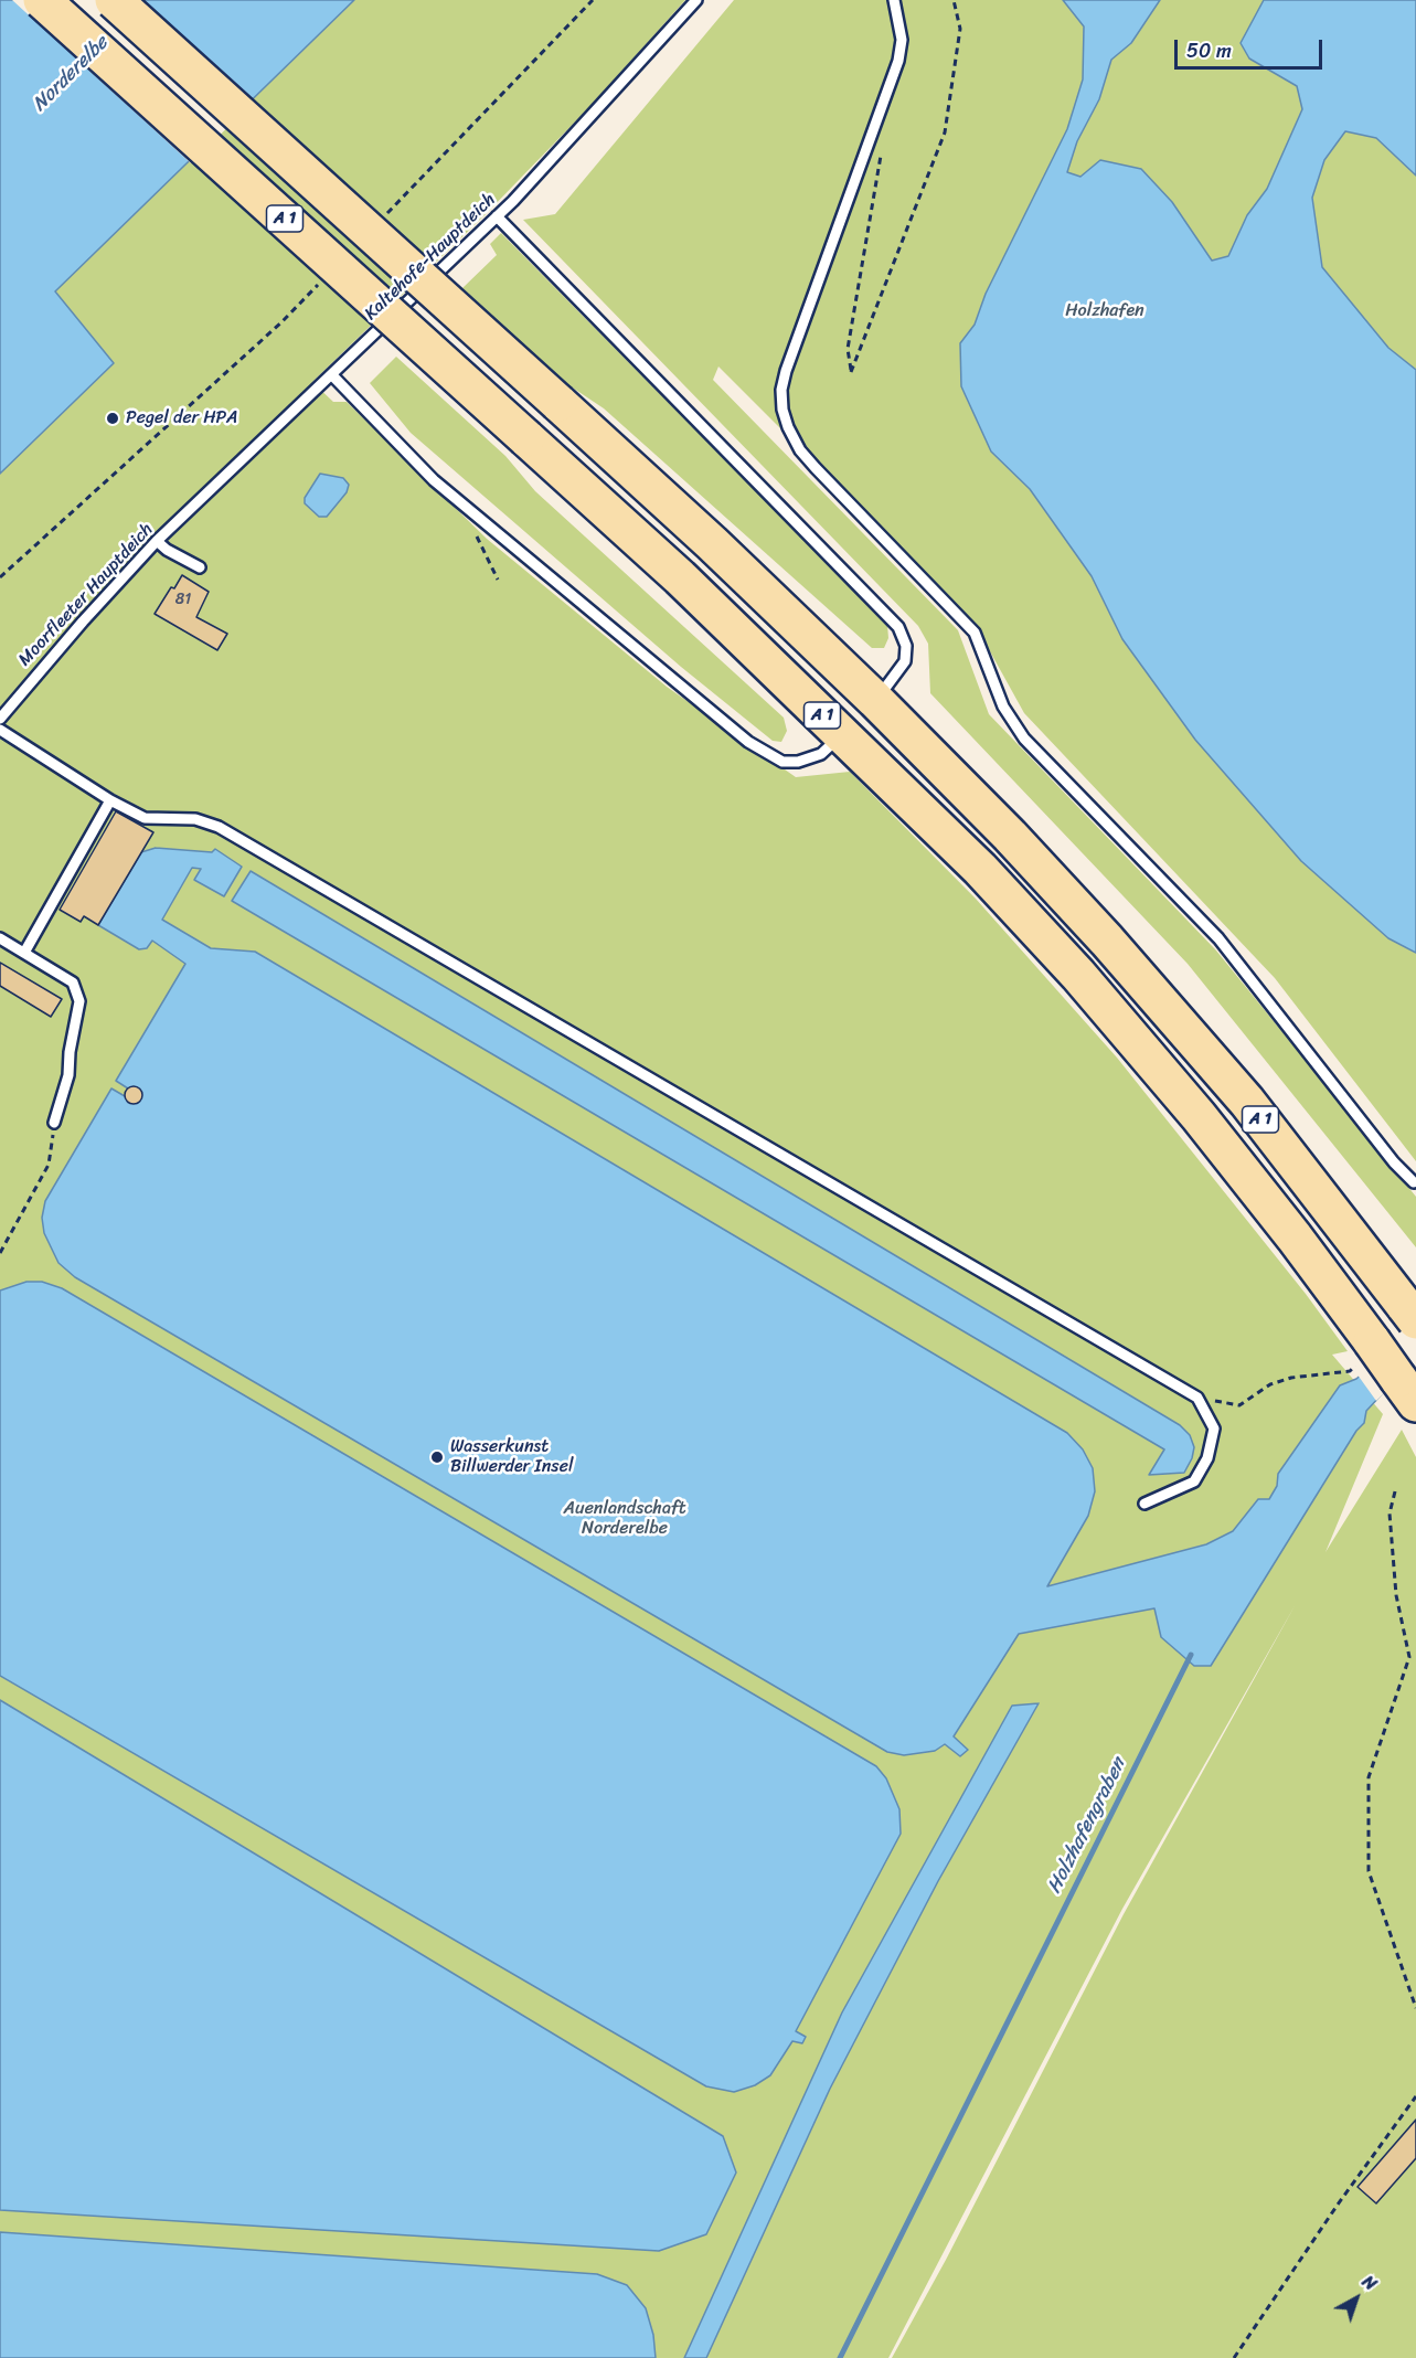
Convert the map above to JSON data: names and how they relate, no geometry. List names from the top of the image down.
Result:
{
  "streets": {
    "highway": ["A 1"],
    "lane": ["Kaltehofe-Hauptdeich", "Moorfleeter Hauptdeich"]
  },
  "crossings": [
    ["Kaltehofe-Hauptdeich", "Moorfleeter Hauptdeich"]
  ],
  "water": ["Norderelbe", "Holzhafengraben"],
  "parks": ["Holzhafen", "Auenlandschaft Norderelbe"],
  "places": ["Pegel der HPA", "Wasserkunst Billwerder Insel"],
  "house_numbers": ["81"],
  "scale_bar": "50 m",
  "north": "top right"
}
